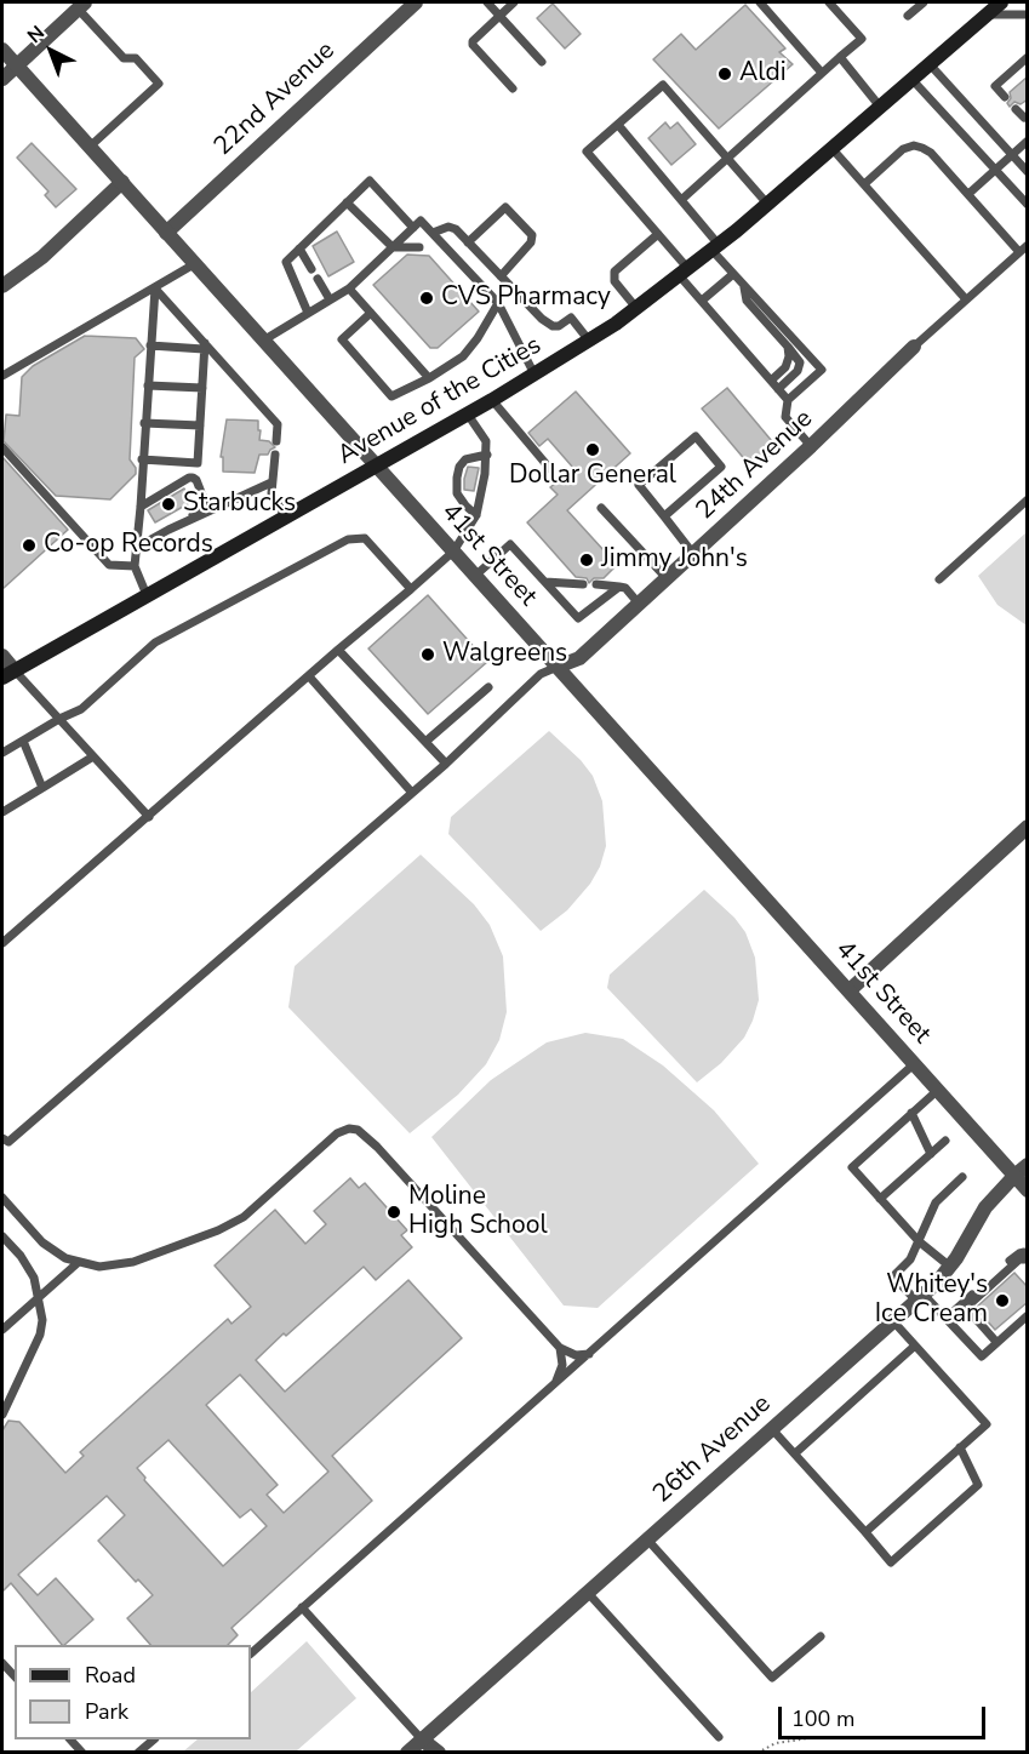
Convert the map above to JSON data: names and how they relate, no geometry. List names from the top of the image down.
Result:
{
  "streets": {
    "main road": ["Avenue of the Cities"],
    "street": [
      "22nd Avenue",
      "24th Avenue",
      "41st Street",
      "26th Avenue"
    ]
  },
  "crossings": [
    ["22nd Avenue", "41st Street"],
    ["Avenue of the Cities", "41st Street"],
    ["24th Avenue", "41st Street"],
    ["41st Street", "26th Avenue"]
  ],
  "places": [
    "Aldi",
    "CVS Pharmacy",
    "Dollar General",
    "Starbucks",
    "Co-op Records",
    "Jimmy John's",
    "Walgreens",
    "Moline High School",
    "Whitey's Ice Cream"
  ],
  "legend": ["Road", "Park"],
  "scale_bar": "100 m",
  "north": "top left"
}
